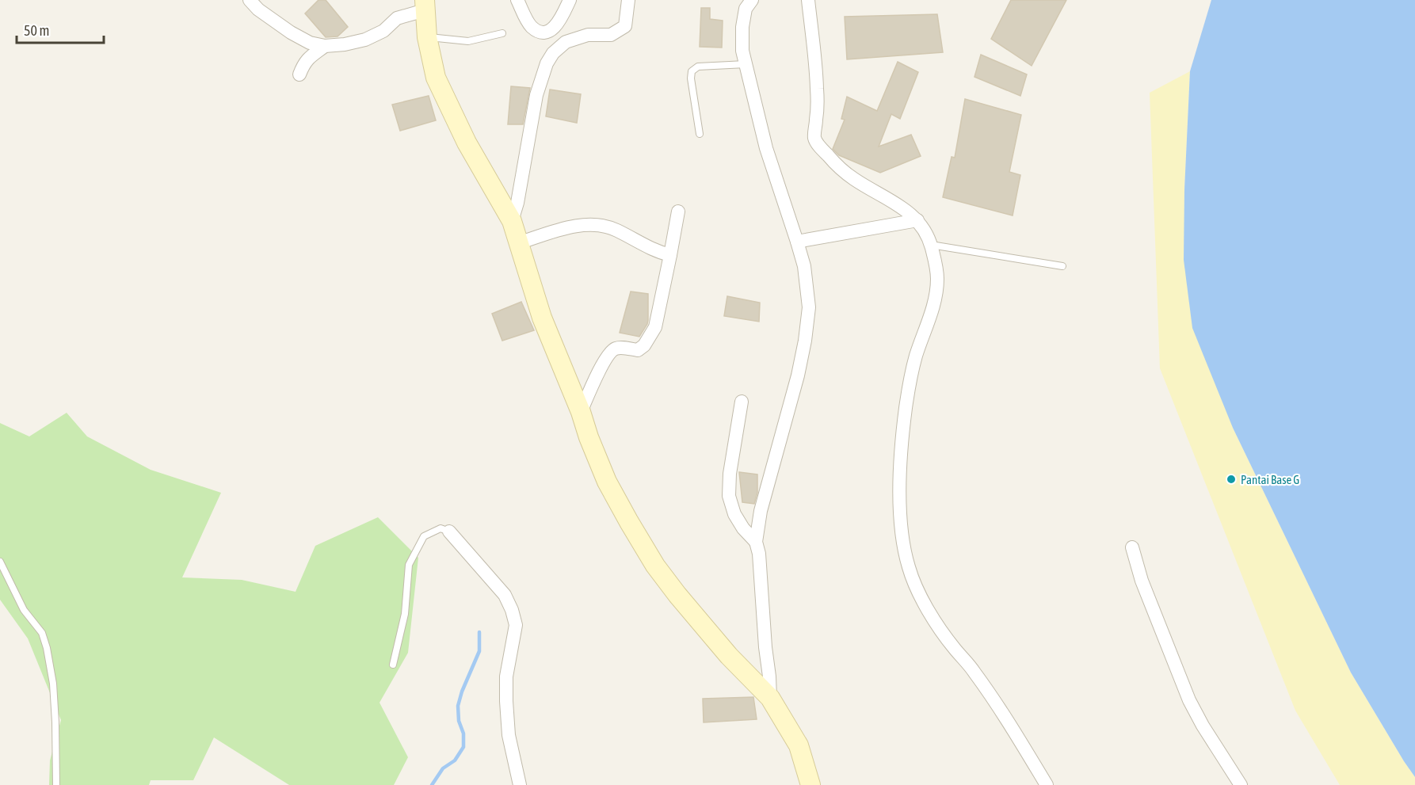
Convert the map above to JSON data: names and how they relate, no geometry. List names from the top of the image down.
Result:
{
  "places": ["Pantai Base G"],
  "scale_bar": "50 m"
}
